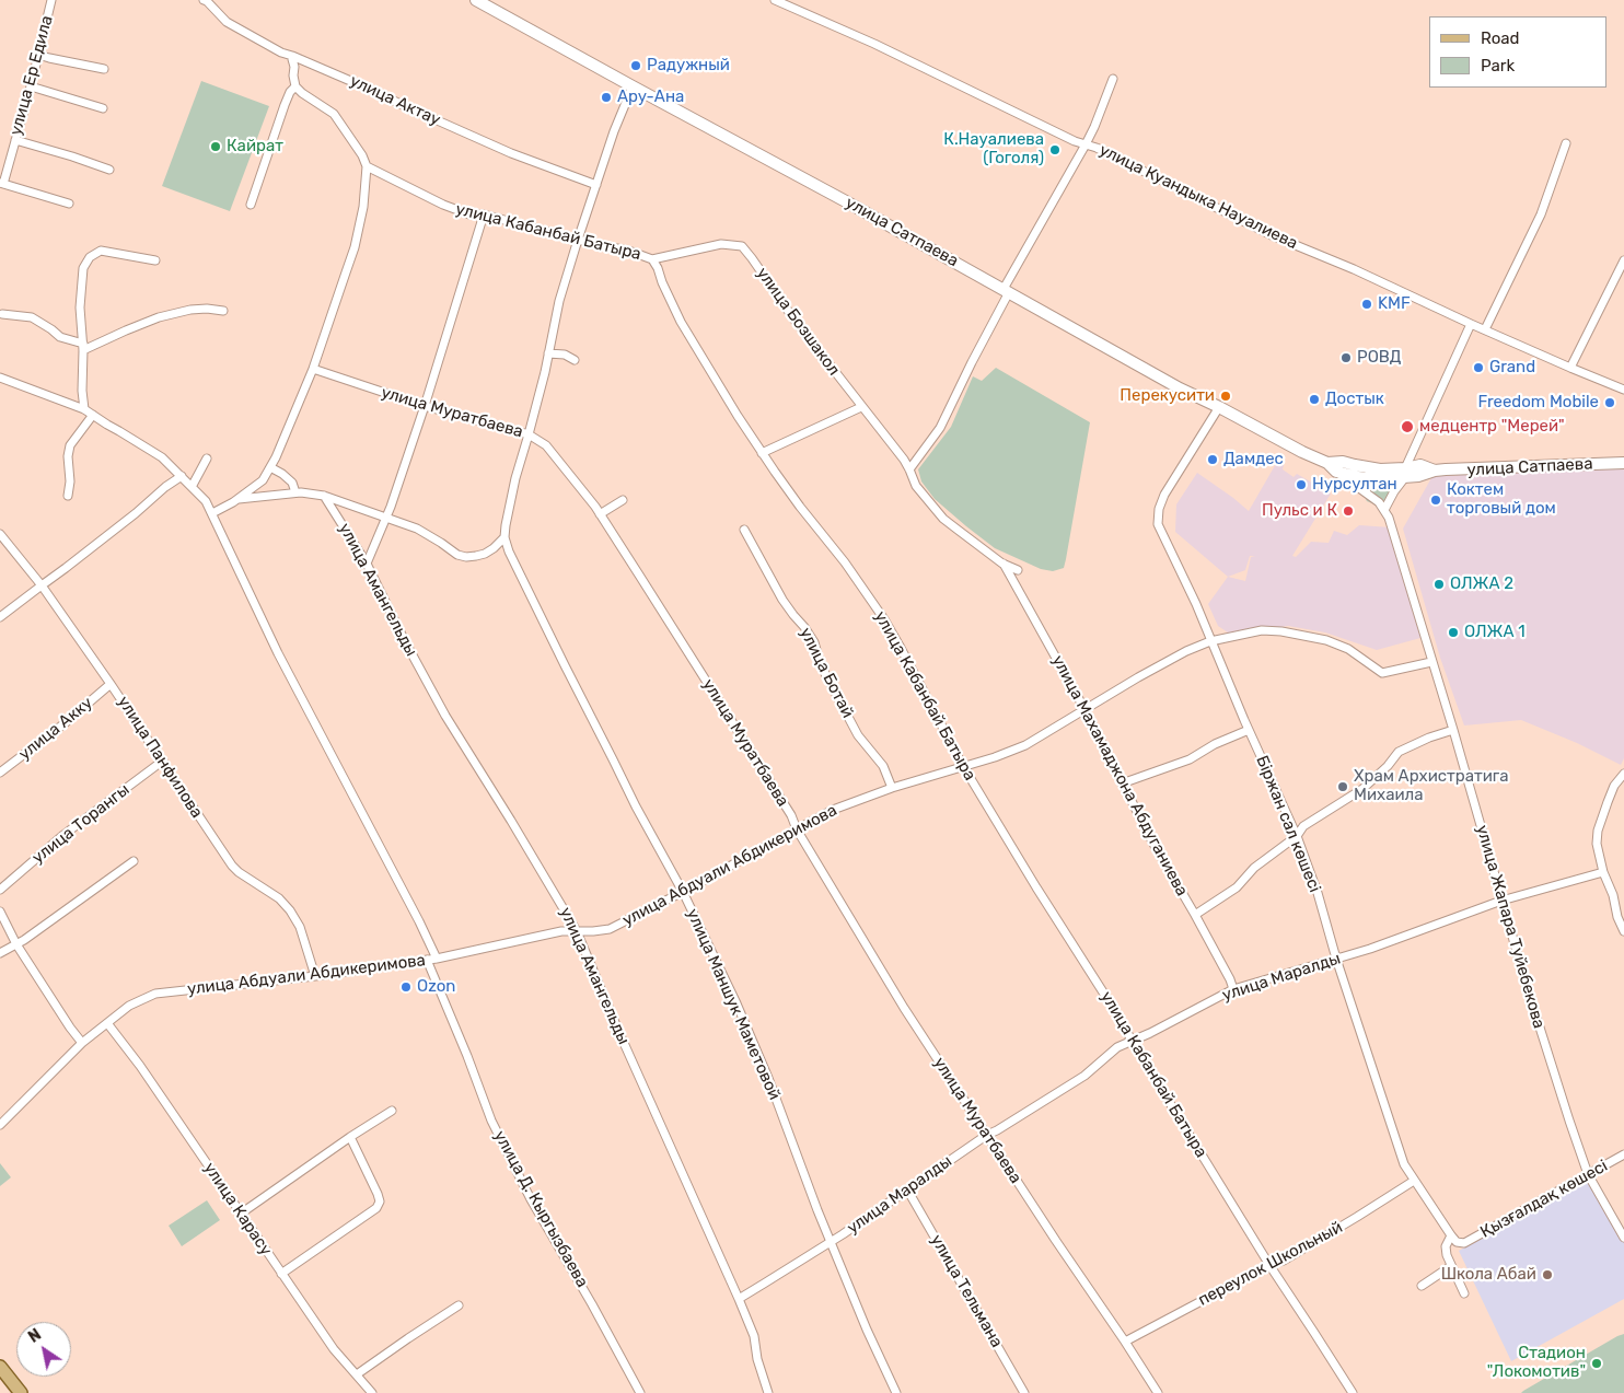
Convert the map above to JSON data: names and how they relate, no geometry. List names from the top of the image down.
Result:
{
  "streets": {
    "street": [
      "улица Ер Едила",
      "улица Актау",
      "улица Куандыка Науалиева",
      "улица Кабанбай Батыра",
      "улица Сатпаева",
      "улица Бозшакол",
      "улица Муратбаева",
      "улица Амангельды",
      "улица Ботай",
      "улица Акку",
      "улица Панфилова",
      "улица Махамаджона Абдуганиева",
      "улица Торангы",
      "Біржан сал көшесі",
      "улица Абдуали Абдикеримова",
      "улица Жапара Туйебекова",
      "улица Маралды",
      "улица Маншук Маметовой",
      "Қызғалдақ көшесі",
      "улица Карасу",
      "улица Д. Кыргызбаева",
      "переулок Школьный",
      "улица Тельмана"
    ]
  },
  "crossings": [
    ["улица Кабанбай Батыра", "улица Бозшакол"],
    ["улица Кабанбай Батыра", "улица Абдуали Абдикеримова"],
    ["улица Кабанбай Батыра", "улица Маралды"],
    ["улица Кабанбай Батыра", "переулок Школьный"],
    ["улица Сатпаева", "Біржан сал көшесі"],
    ["улица Бозшакол", "улица Махамаджона Абдуганиева"],
    ["улица Муратбаева", "улица Абдуали Абдикеримова"],
    ["улица Муратбаева", "улица Маралды"],
    ["улица Муратбаева", "переулок Школьный"],
    ["улица Амангельды", "улица Абдуали Абдикеримова"],
    ["улица Амангельды", "улица Маралды"],
    ["улица Ботай", "улица Абдуали Абдикеримова"],
    ["улица Акку", "улица Панфилова"],
    ["улица Панфилова", "улица Торангы"],
    ["улица Панфилова", "улица Абдуали Абдикеримова"],
    ["улица Махамаджона Абдуганиева", "улица Абдуали Абдикеримова"],
    ["улица Махамаджона Абдуганиева", "улица Маралды"],
    ["Біржан сал көшесі", "улица Абдуали Абдикеримова"],
    ["Біржан сал көшесі", "улица Маралды"],
    ["Біржан сал көшесі", "Қызғалдақ көшесі"],
    ["Біржан сал көшесі", "переулок Школьный"],
    ["улица Абдуали Абдикеримова", "улица Жапара Туйебекова"],
    ["улица Абдуали Абдикеримова", "улица Маншук Маметовой"],
    ["улица Абдуали Абдикеримова", "улица Карасу"],
    ["улица Абдуали Абдикеримова", "улица Д. Кыргызбаева"],
    ["улица Жапара Туйебекова", "улица Маралды"],
    ["улица Жапара Туйебекова", "Қызғалдақ көшесі"],
    ["улица Маралды", "улица Маншук Маметовой"],
    ["улица Маралды", "улица Тельмана"]
  ],
  "places": [
    "Радужный",
    "Ару-Ана",
    "Кайрат",
    "К.Науалиева (Гоголя)",
    "KMF",
    "РОВД",
    "Grand",
    "Перекусити",
    "Достык",
    "Freedom Mobile",
    "медцентр \"Мерей\"",
    "Дамдес",
    "Нурсултан",
    "Коктем торговый дом",
    "Пульс и К",
    "ОЛЖА 2",
    "ОЛЖА 1",
    "Храм Архистратига Михаила",
    "Ozon",
    "Школа Абай",
    "Стадион \"Локомотив\""
  ],
  "legend": ["Road", "Park"],
  "north": "top left"
}
